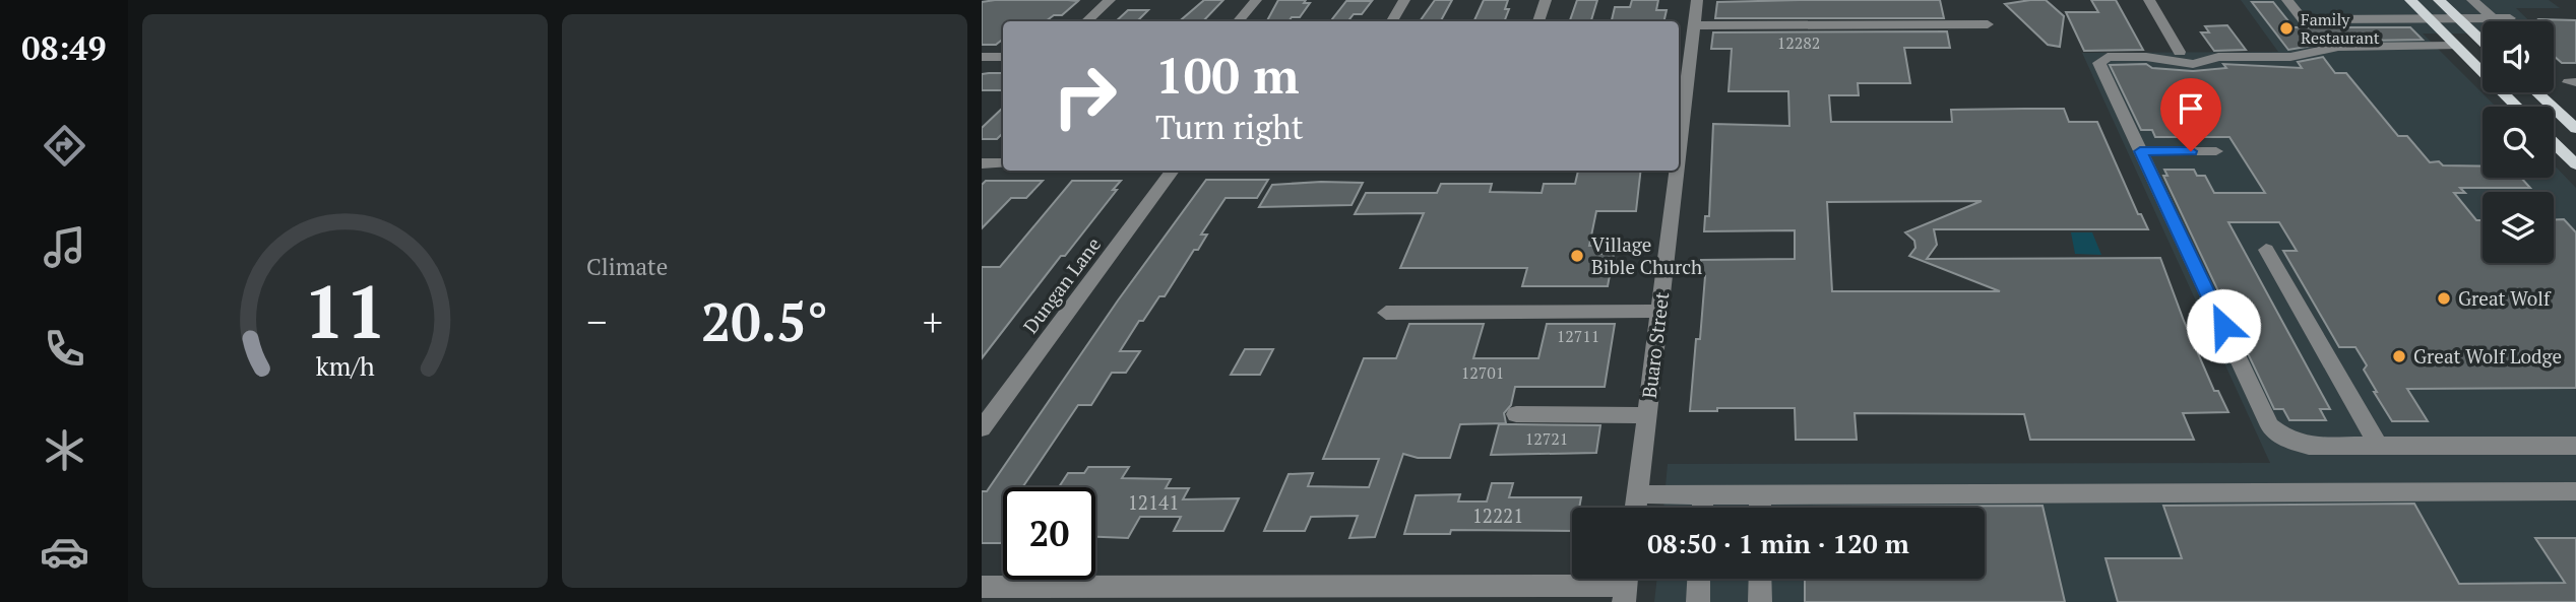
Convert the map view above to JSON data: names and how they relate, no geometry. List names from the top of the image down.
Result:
{
  "streets": {
    "street": ["Dungan Lane", "Buaro Street"]
  },
  "places": [
    "Family Restaurant",
    "Village Bible Church",
    "Great Wolf",
    "Great Wolf Lodge"
  ],
  "house_numbers": [
    "12282",
    "12711",
    "12701",
    "12721",
    "12141",
    "12221"
  ],
  "page": {
    "tabs": "08:49",
    "tile": "Climate",
    "turn": ["100 m", "Turn right"],
    "heat": ["−", "20.5°", "+"],
    "limit": "20",
    "trip": "08:50 · 1 min · 120 m",
    "gauge": ["11", "km/h"]
  }
}
